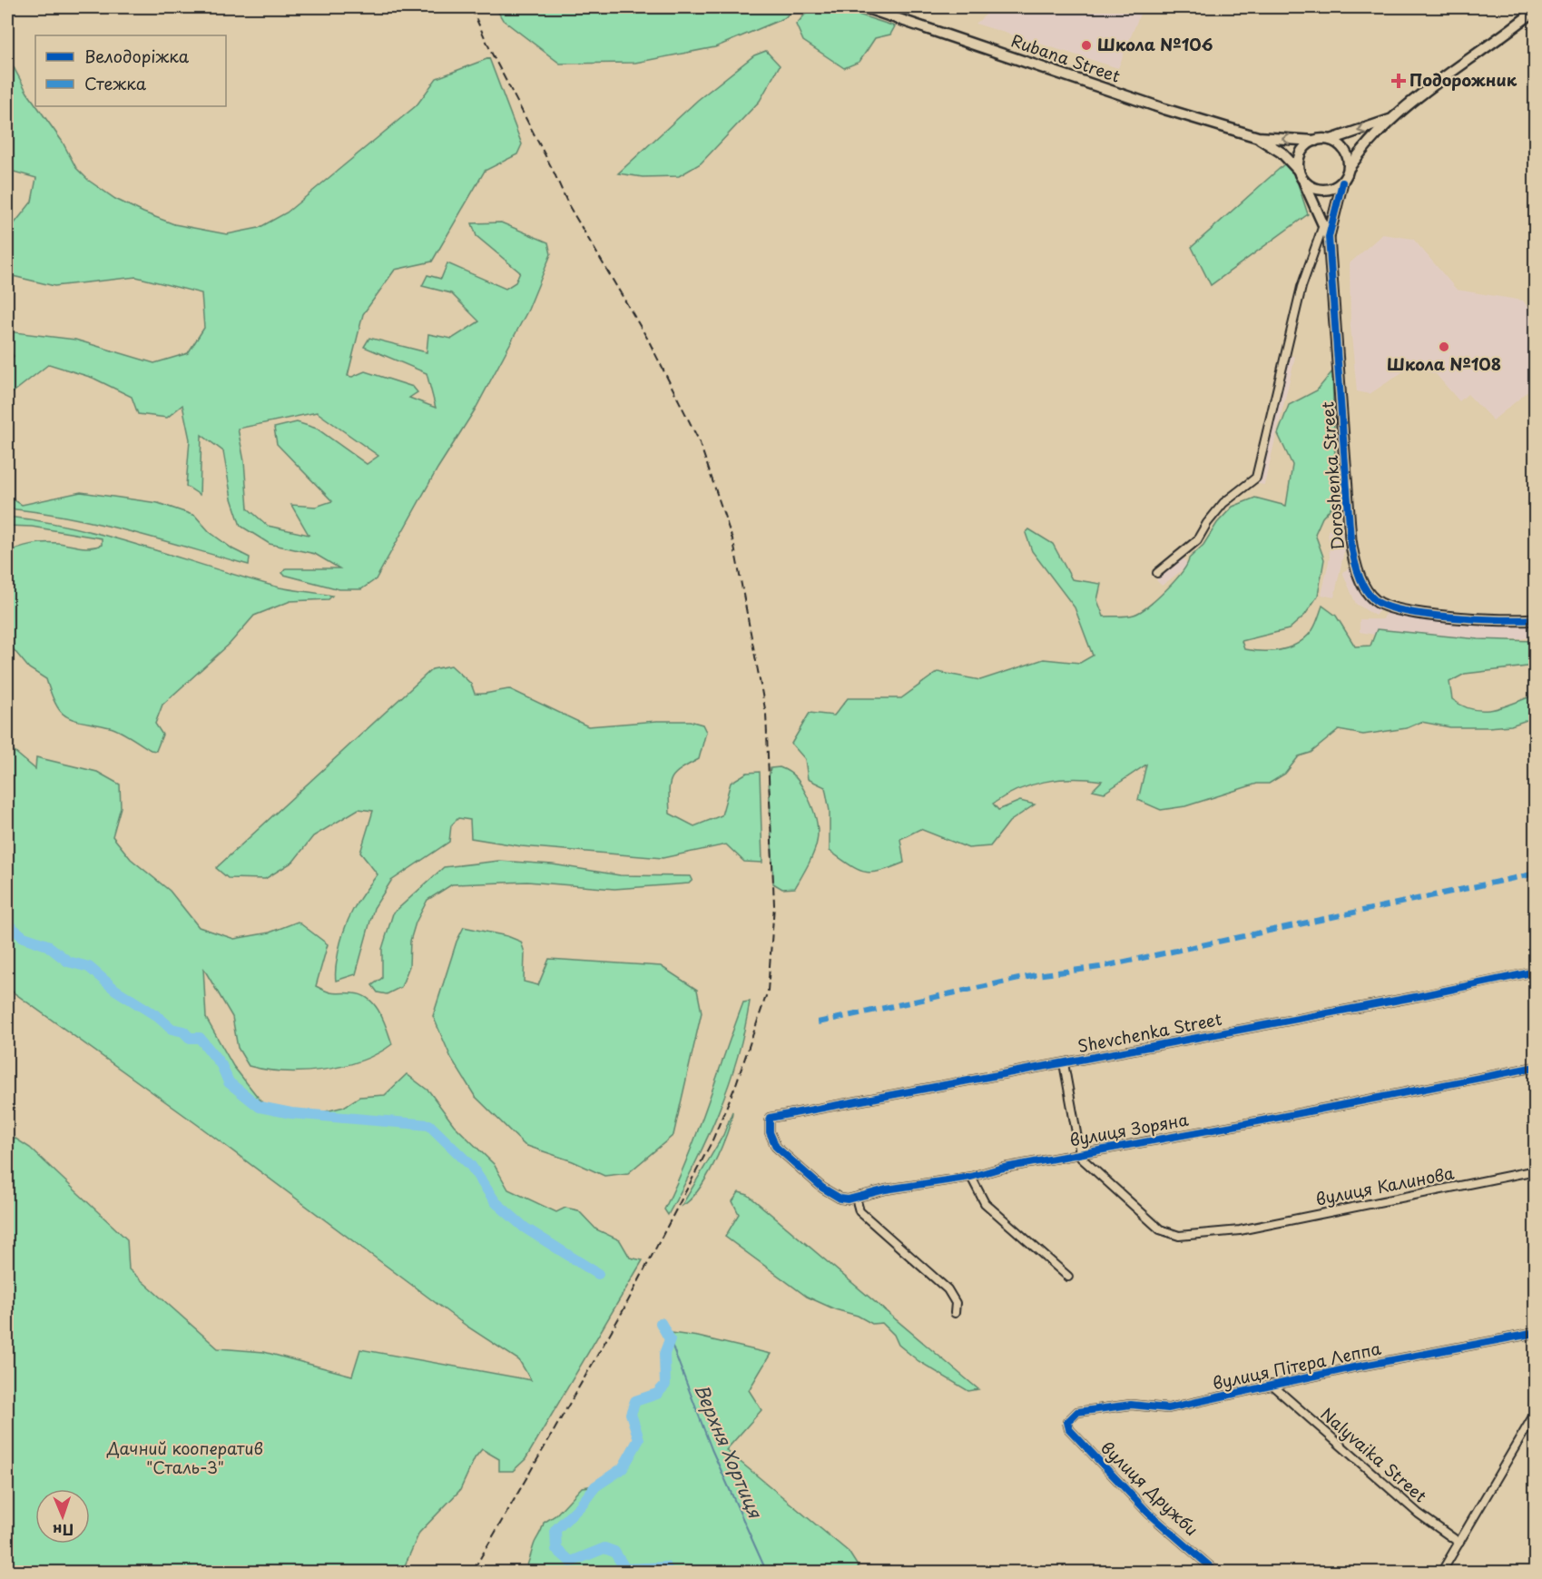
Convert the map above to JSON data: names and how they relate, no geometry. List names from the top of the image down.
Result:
{
  "streets": {
    "street": [
      "Rubana Street",
      "Doroshenka Street",
      "Shevchenka Street",
      "вулиця Зоряна",
      "вулиця Калинова",
      "вулиця Пітера Леппа",
      "Nalyvaika Street",
      "вулиця Дружби"
    ]
  },
  "crossings": [
    ["Rubana Street", "Doroshenka Street"],
    ["Shevchenka Street", "вулиця Зоряна"],
    ["вулиця Зоряна", "вулиця Калинова"],
    ["вулиця Пітера Леппа", "Nalyvaika Street"],
    ["вулиця Пітера Леппа", "вулиця Дружби"]
  ],
  "water": ["Верхня Хортиця"],
  "parks": ["Дачний кооператив \"Сталь-3\""],
  "places": {
    "other": ["Школа №106", "Школа №108"],
    "health": ["Подорожник"]
  },
  "legend": ["Велодоріжка", "Стежка"],
  "north": "bottom"
}
